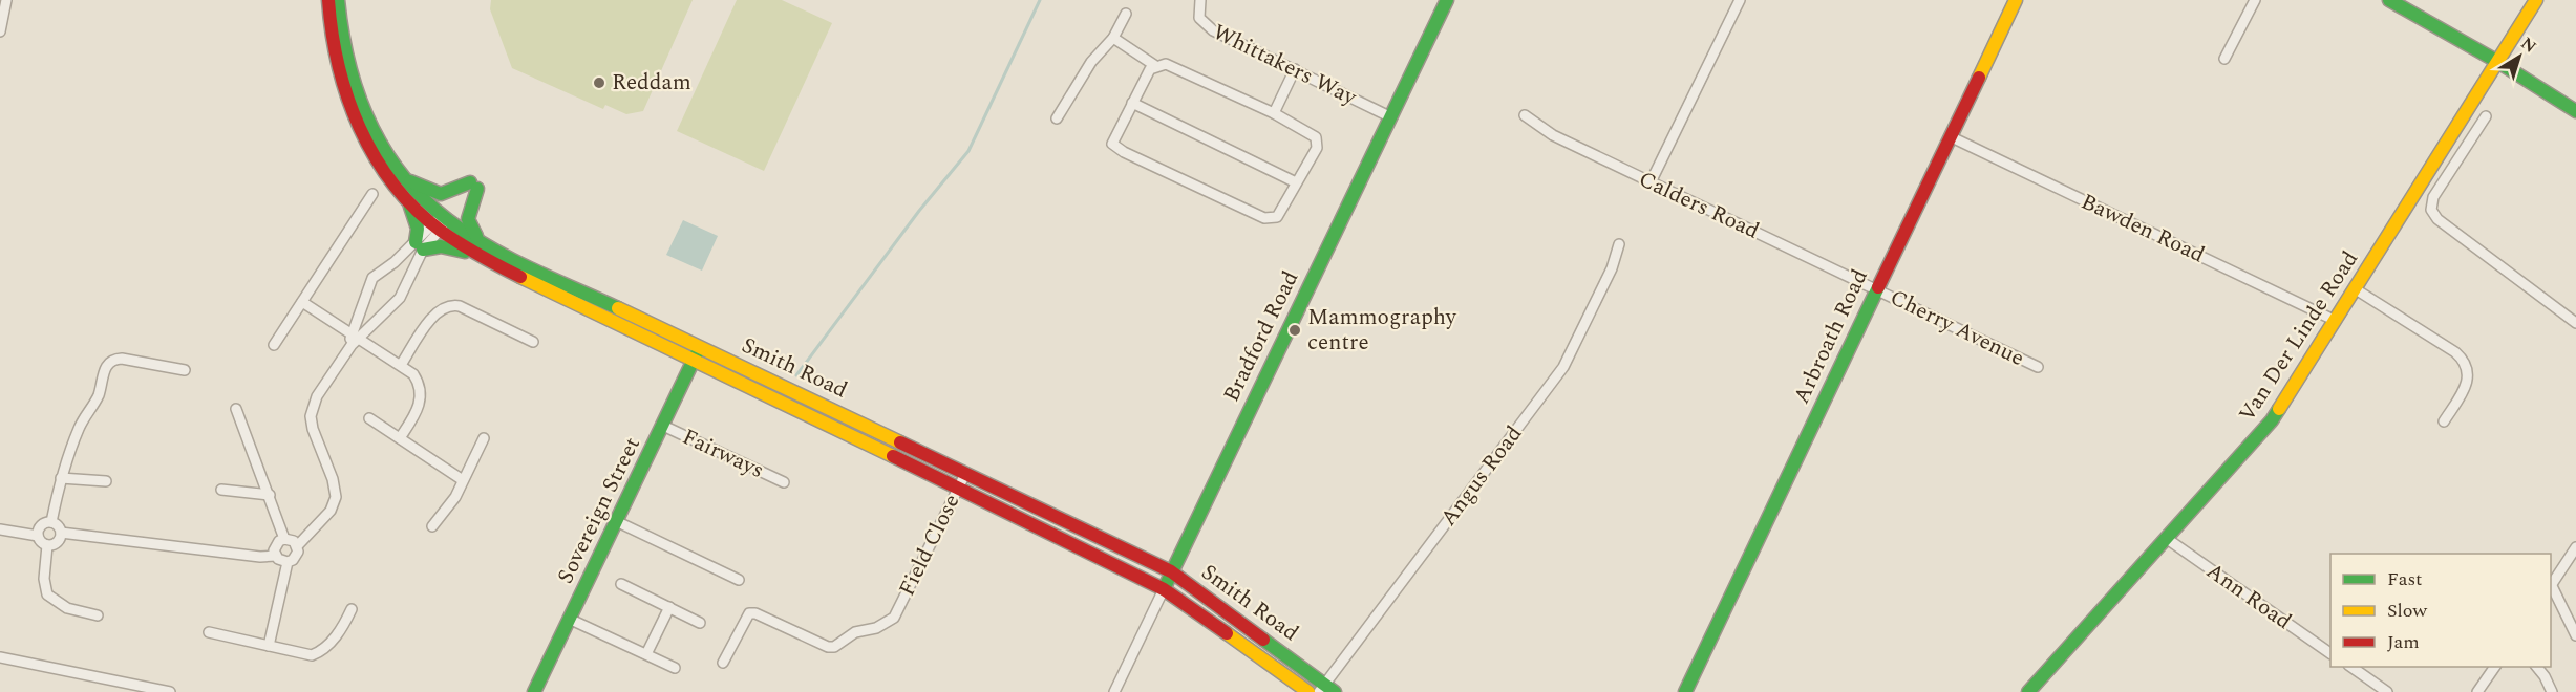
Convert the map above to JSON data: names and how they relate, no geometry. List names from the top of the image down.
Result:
{
  "streets": {
    "main road": [
      "Bradford Road",
      "Arbroath Road",
      "Van Der Linde Road",
      "Smith Road",
      "Sovereign Street"
    ],
    "street": [
      "Whittakers Way",
      "Calders Road",
      "Bawden Road",
      "Cherry Avenue",
      "Fairways",
      "Angus Road",
      "Field Close",
      "Ann Road"
    ]
  },
  "crossings": [
    ["Whittakers Way", "Bradford Road"],
    ["Calders Road", "Cherry Avenue"],
    ["Calders Road", "Arbroath Road"],
    ["Bawden Road", "Arbroath Road"],
    ["Bawden Road", "Van Der Linde Road"],
    ["Cherry Avenue", "Arbroath Road"],
    ["Bradford Road", "Smith Road"],
    ["Van Der Linde Road", "Ann Road"],
    ["Smith Road", "Angus Road"],
    ["Smith Road", "Sovereign Street"],
    ["Smith Road", "Field Close"],
    ["Fairways", "Sovereign Street"]
  ],
  "places": ["Reddam", "Mammography centre"],
  "legend": ["Fast", "Slow", "Jam"],
  "north": "top right"
}
